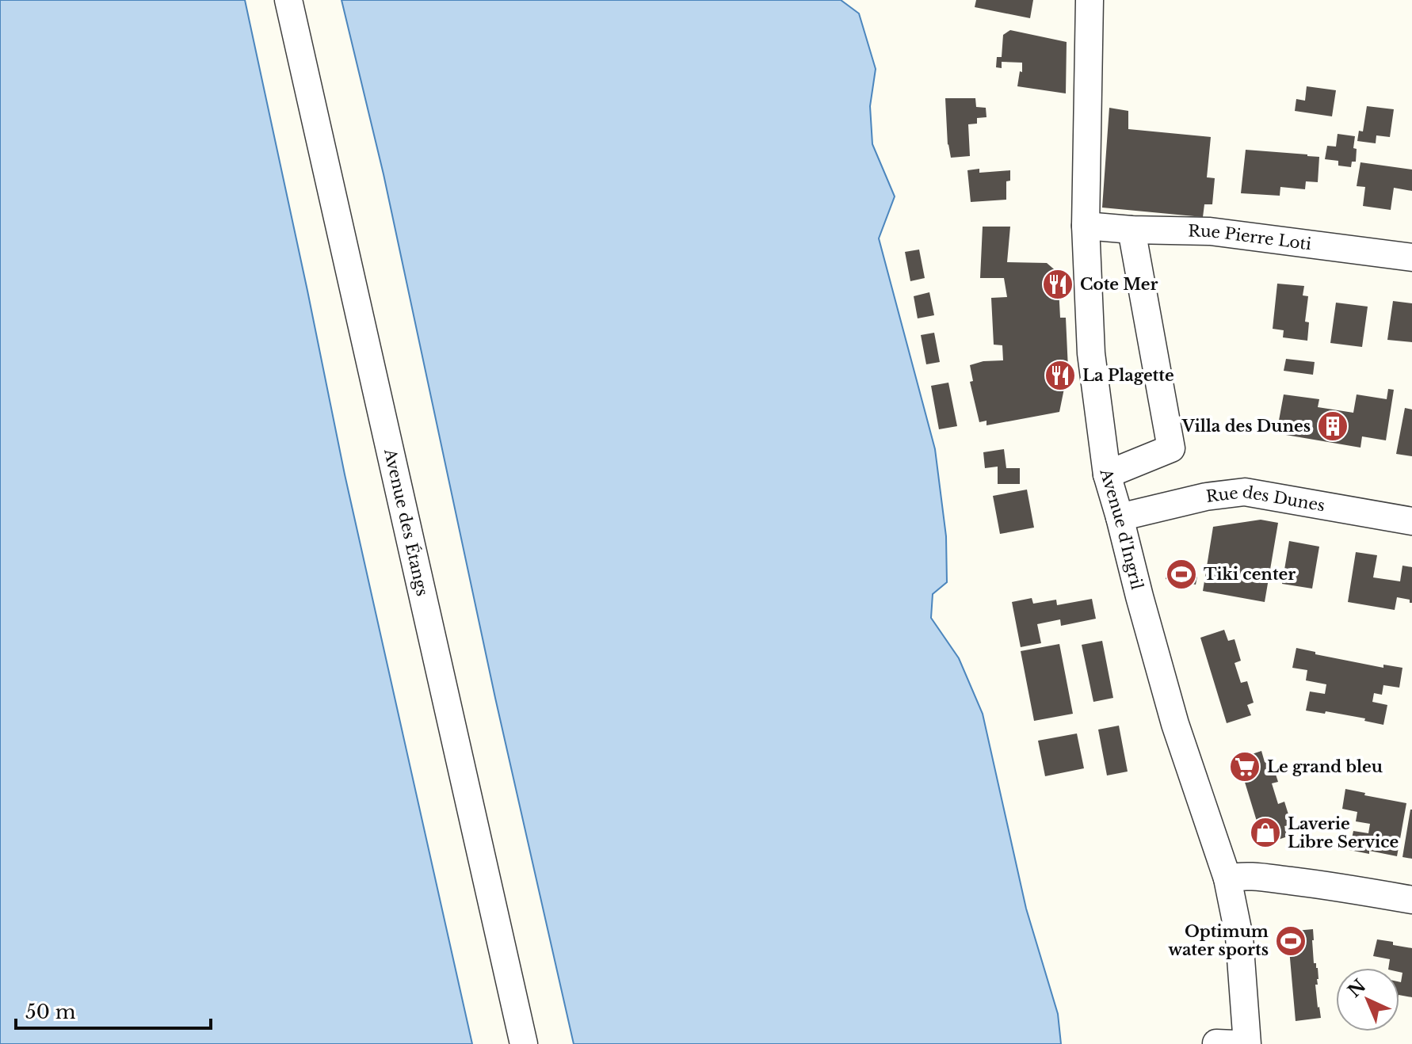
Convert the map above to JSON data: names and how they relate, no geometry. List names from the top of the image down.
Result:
{
  "streets": {
    "street": [
      "Rue Pierre Loti",
      "Rue des Dunes",
      "Avenue des Étangs",
      "Avenue d'Ingril"
    ]
  },
  "crossings": [
    ["Rue Pierre Loti", "Avenue d'Ingril"],
    ["Rue des Dunes", "Avenue d'Ingril"]
  ],
  "places": {
    "restaurant": ["Cote Mer", "La Plagette"],
    "building": ["Villa des Dunes"],
    "sports": ["Tiki center", "Optimum water sports"],
    "supermarket": ["Le grand bleu"],
    "shop": ["Laverie Libre Service"]
  },
  "scale_bar": "50 m",
  "north": "top left"
}
